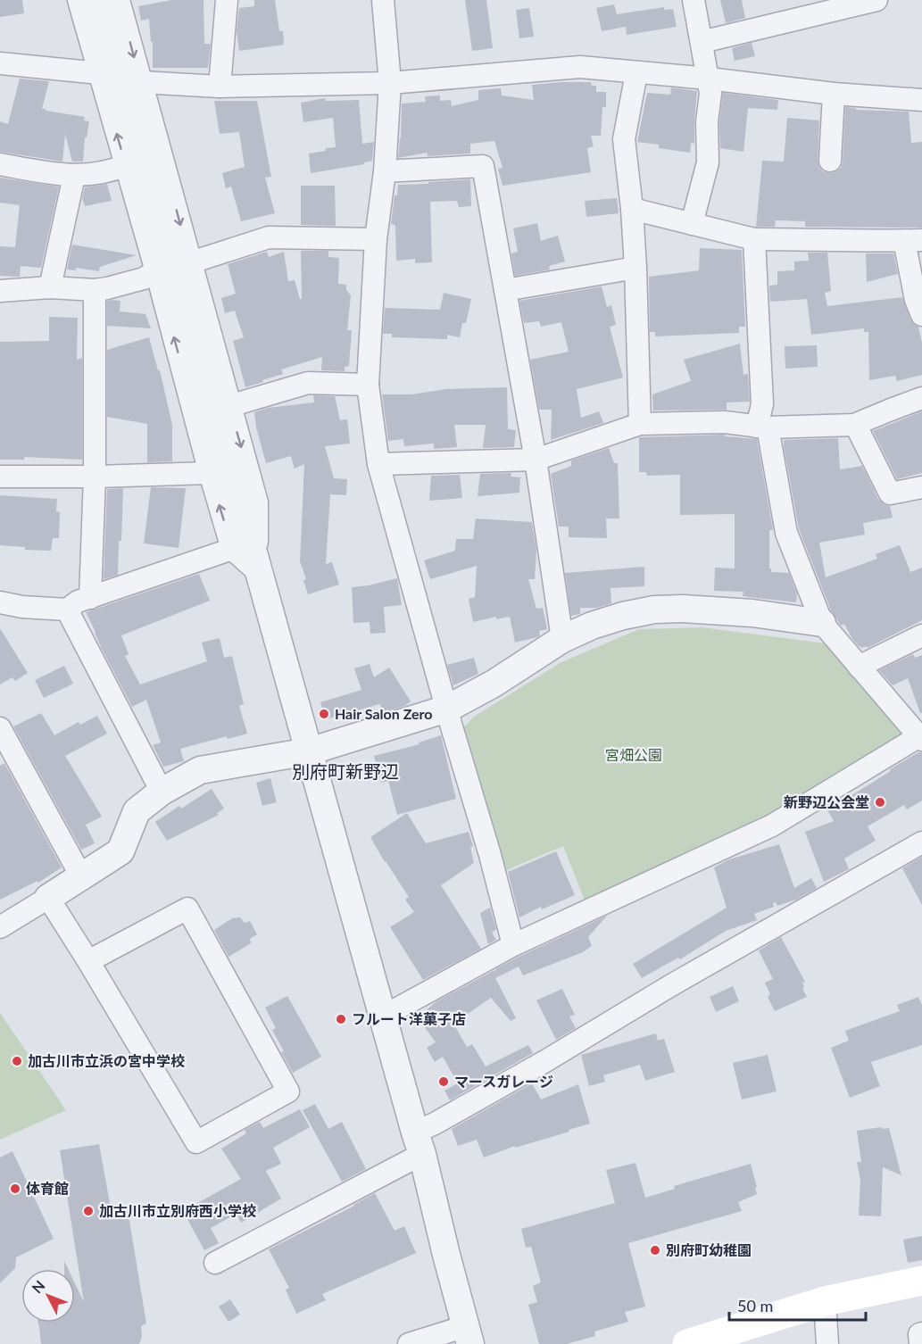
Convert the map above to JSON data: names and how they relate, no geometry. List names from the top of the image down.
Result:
{
  "districts": ["別府町新野辺"],
  "parks": ["宮畑公園"],
  "places": [
    "Hair Salon Zero",
    "新野辺公会堂",
    "フルート洋菓子店",
    "加古川市立浜の宮中学校",
    "マースガレージ",
    "体育館",
    "加古川市立別府西小学校",
    "別府町幼稚園"
  ],
  "scale_bar": "50 m",
  "north": "top left"
}
